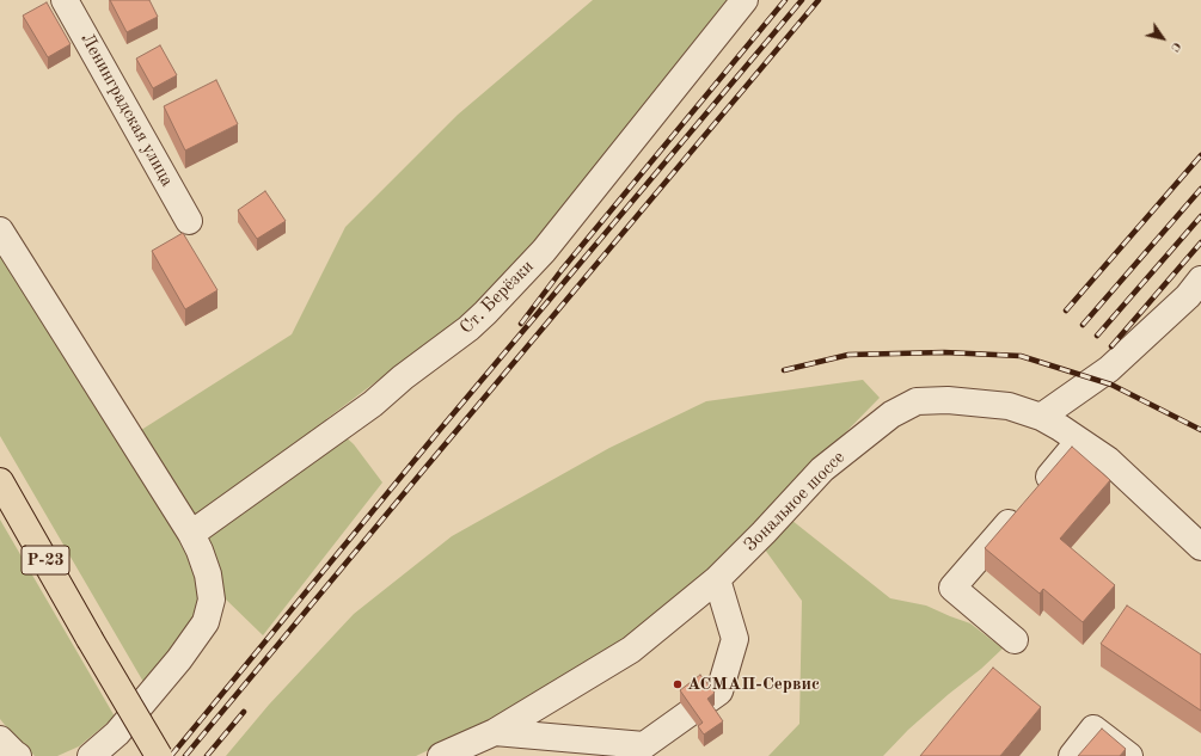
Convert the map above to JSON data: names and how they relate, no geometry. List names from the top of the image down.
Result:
{
  "streets": {
    "highway": ["Р-23"],
    "street": ["Ленинградская улица", "Ст. Берёзки", "Зональное шоссе"]
  },
  "places": ["АСМАП-Сервис"],
  "north": "bottom right"
}
